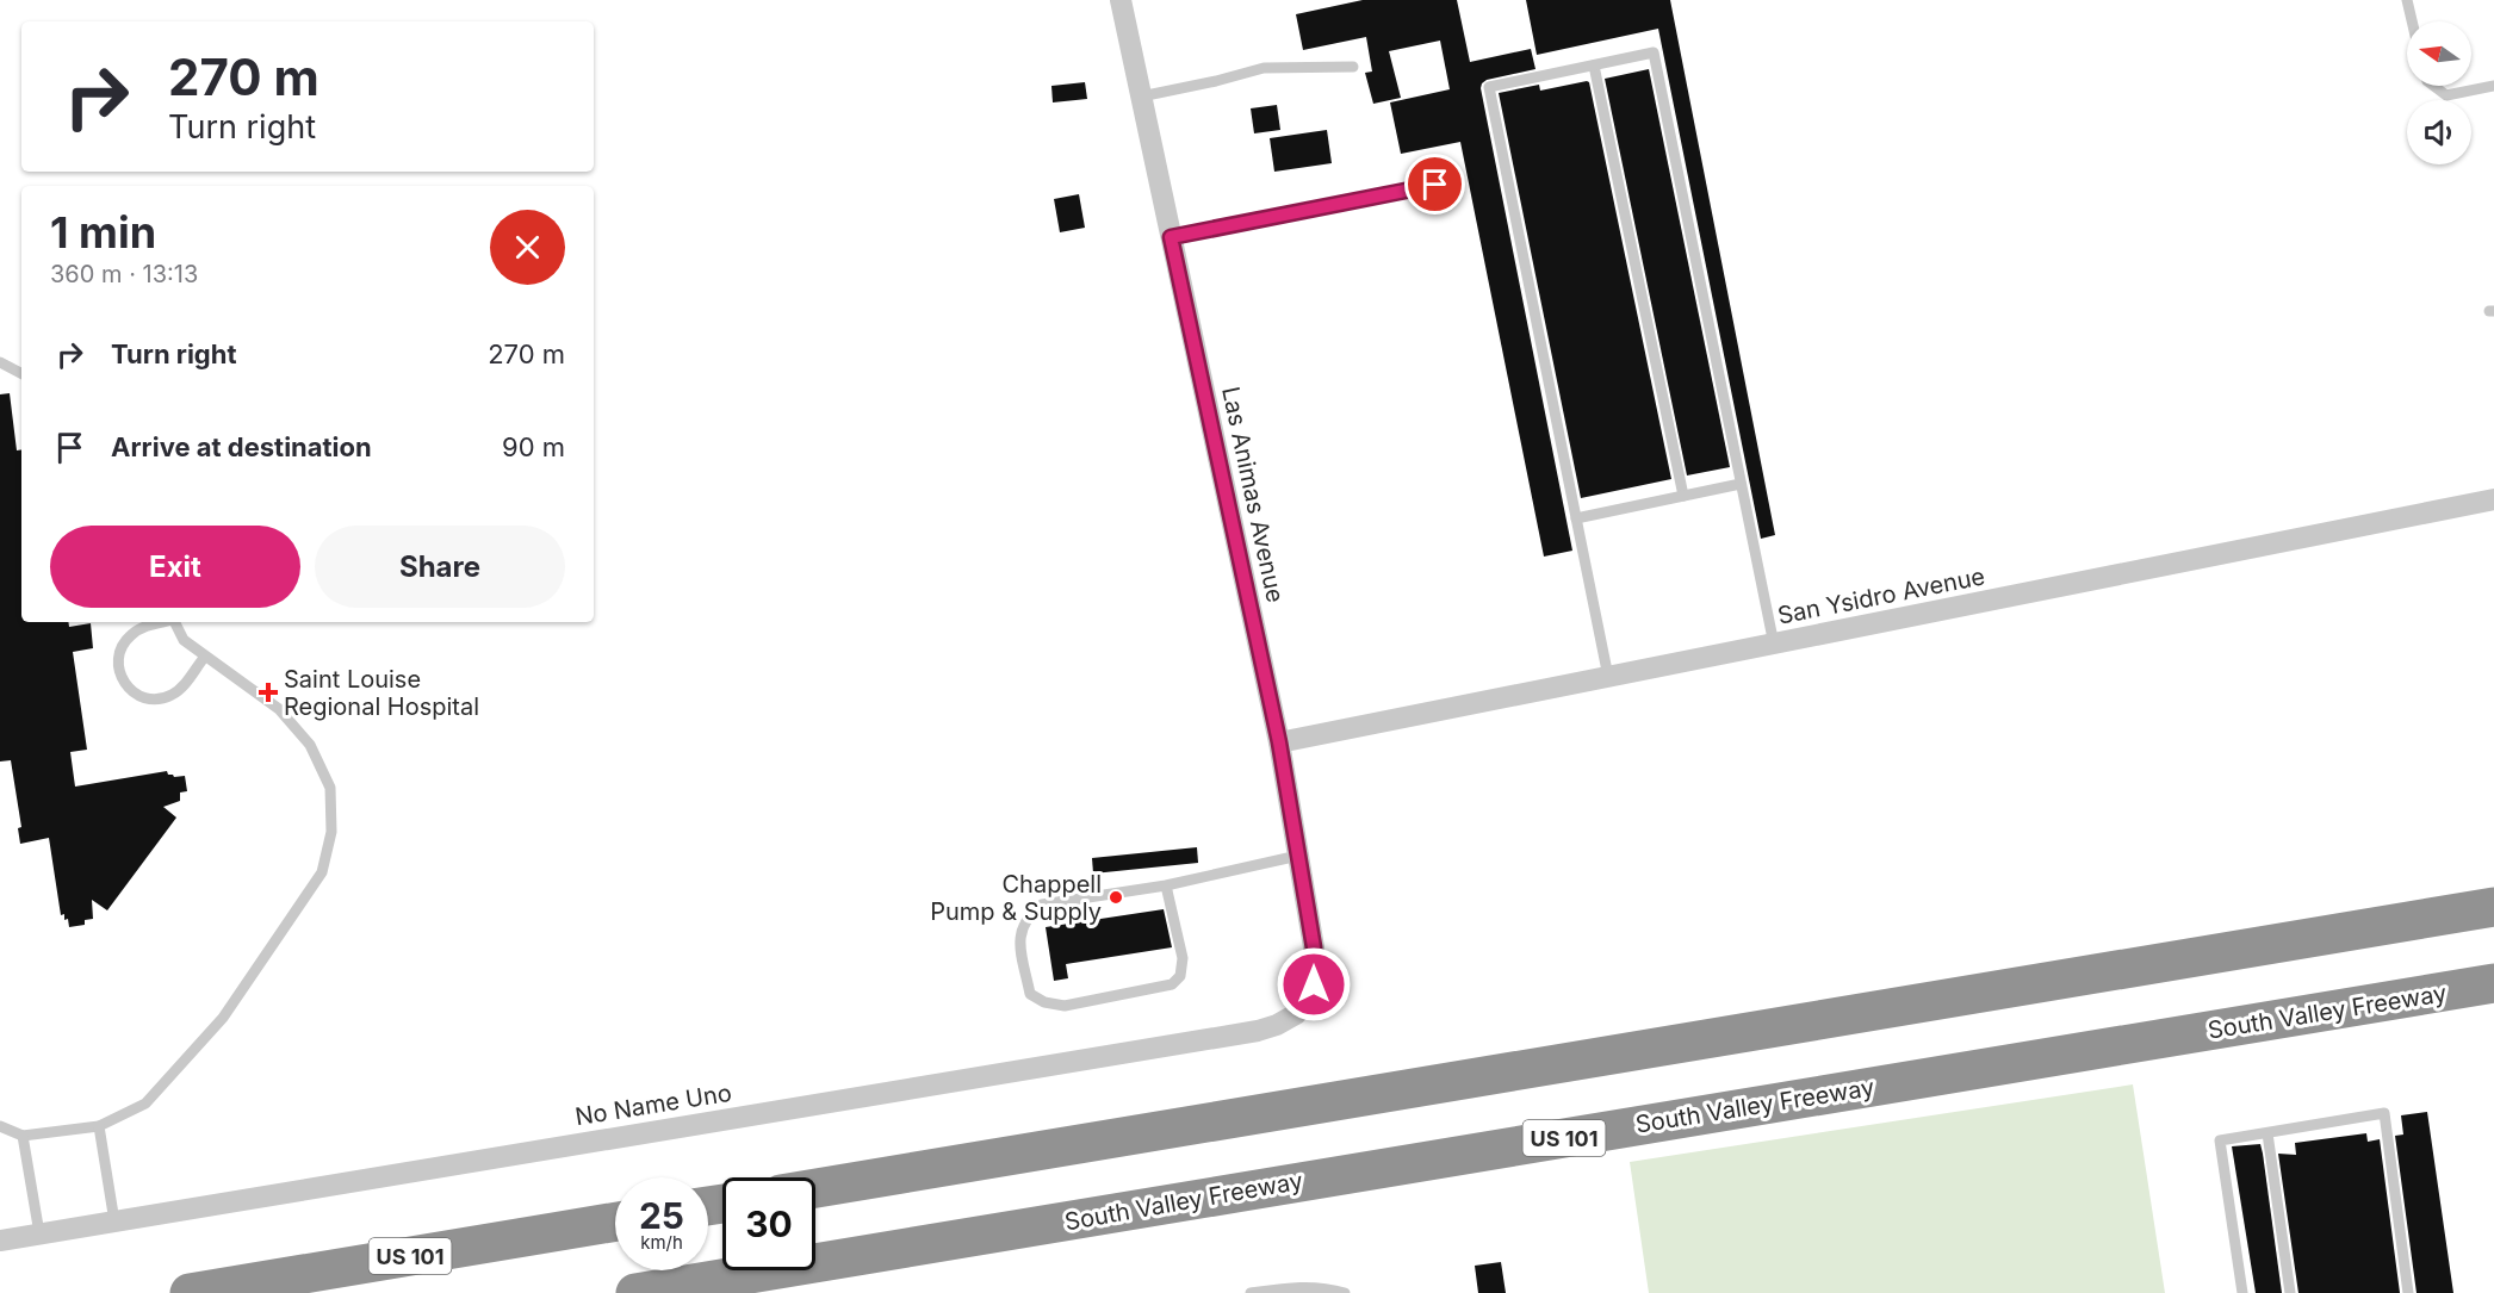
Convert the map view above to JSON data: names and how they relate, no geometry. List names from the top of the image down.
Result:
{
  "streets": {
    "highway": ["South Valley Freeway", "US 101"],
    "street": ["Las Animas Avenue", "San Ysidro Avenue", "No Name Uno"]
  },
  "crossings": [
    ["Las Animas Avenue", "San Ysidro Avenue"],
    ["Las Animas Avenue", "No Name Uno"]
  ],
  "places": {
    "health": ["Saint Louise Regional Hospital"],
    "other": ["Chappell Pump & Supply"]
  },
  "north": "left",
  "page": {
    "turn": ["270 m", "Turn right"],
    "heading": ["1 min", "360 m · 13:13"],
    "list": [
      {
        "name": "Turn right",
        "value": "270 m"
      },
      {
        "name": "Arrive at destination",
        "value": "90 m"
      }
    ],
    "buttons": ["Exit", "Share"],
    "speed": "25 km/h",
    "limit": "30"
  }
}
